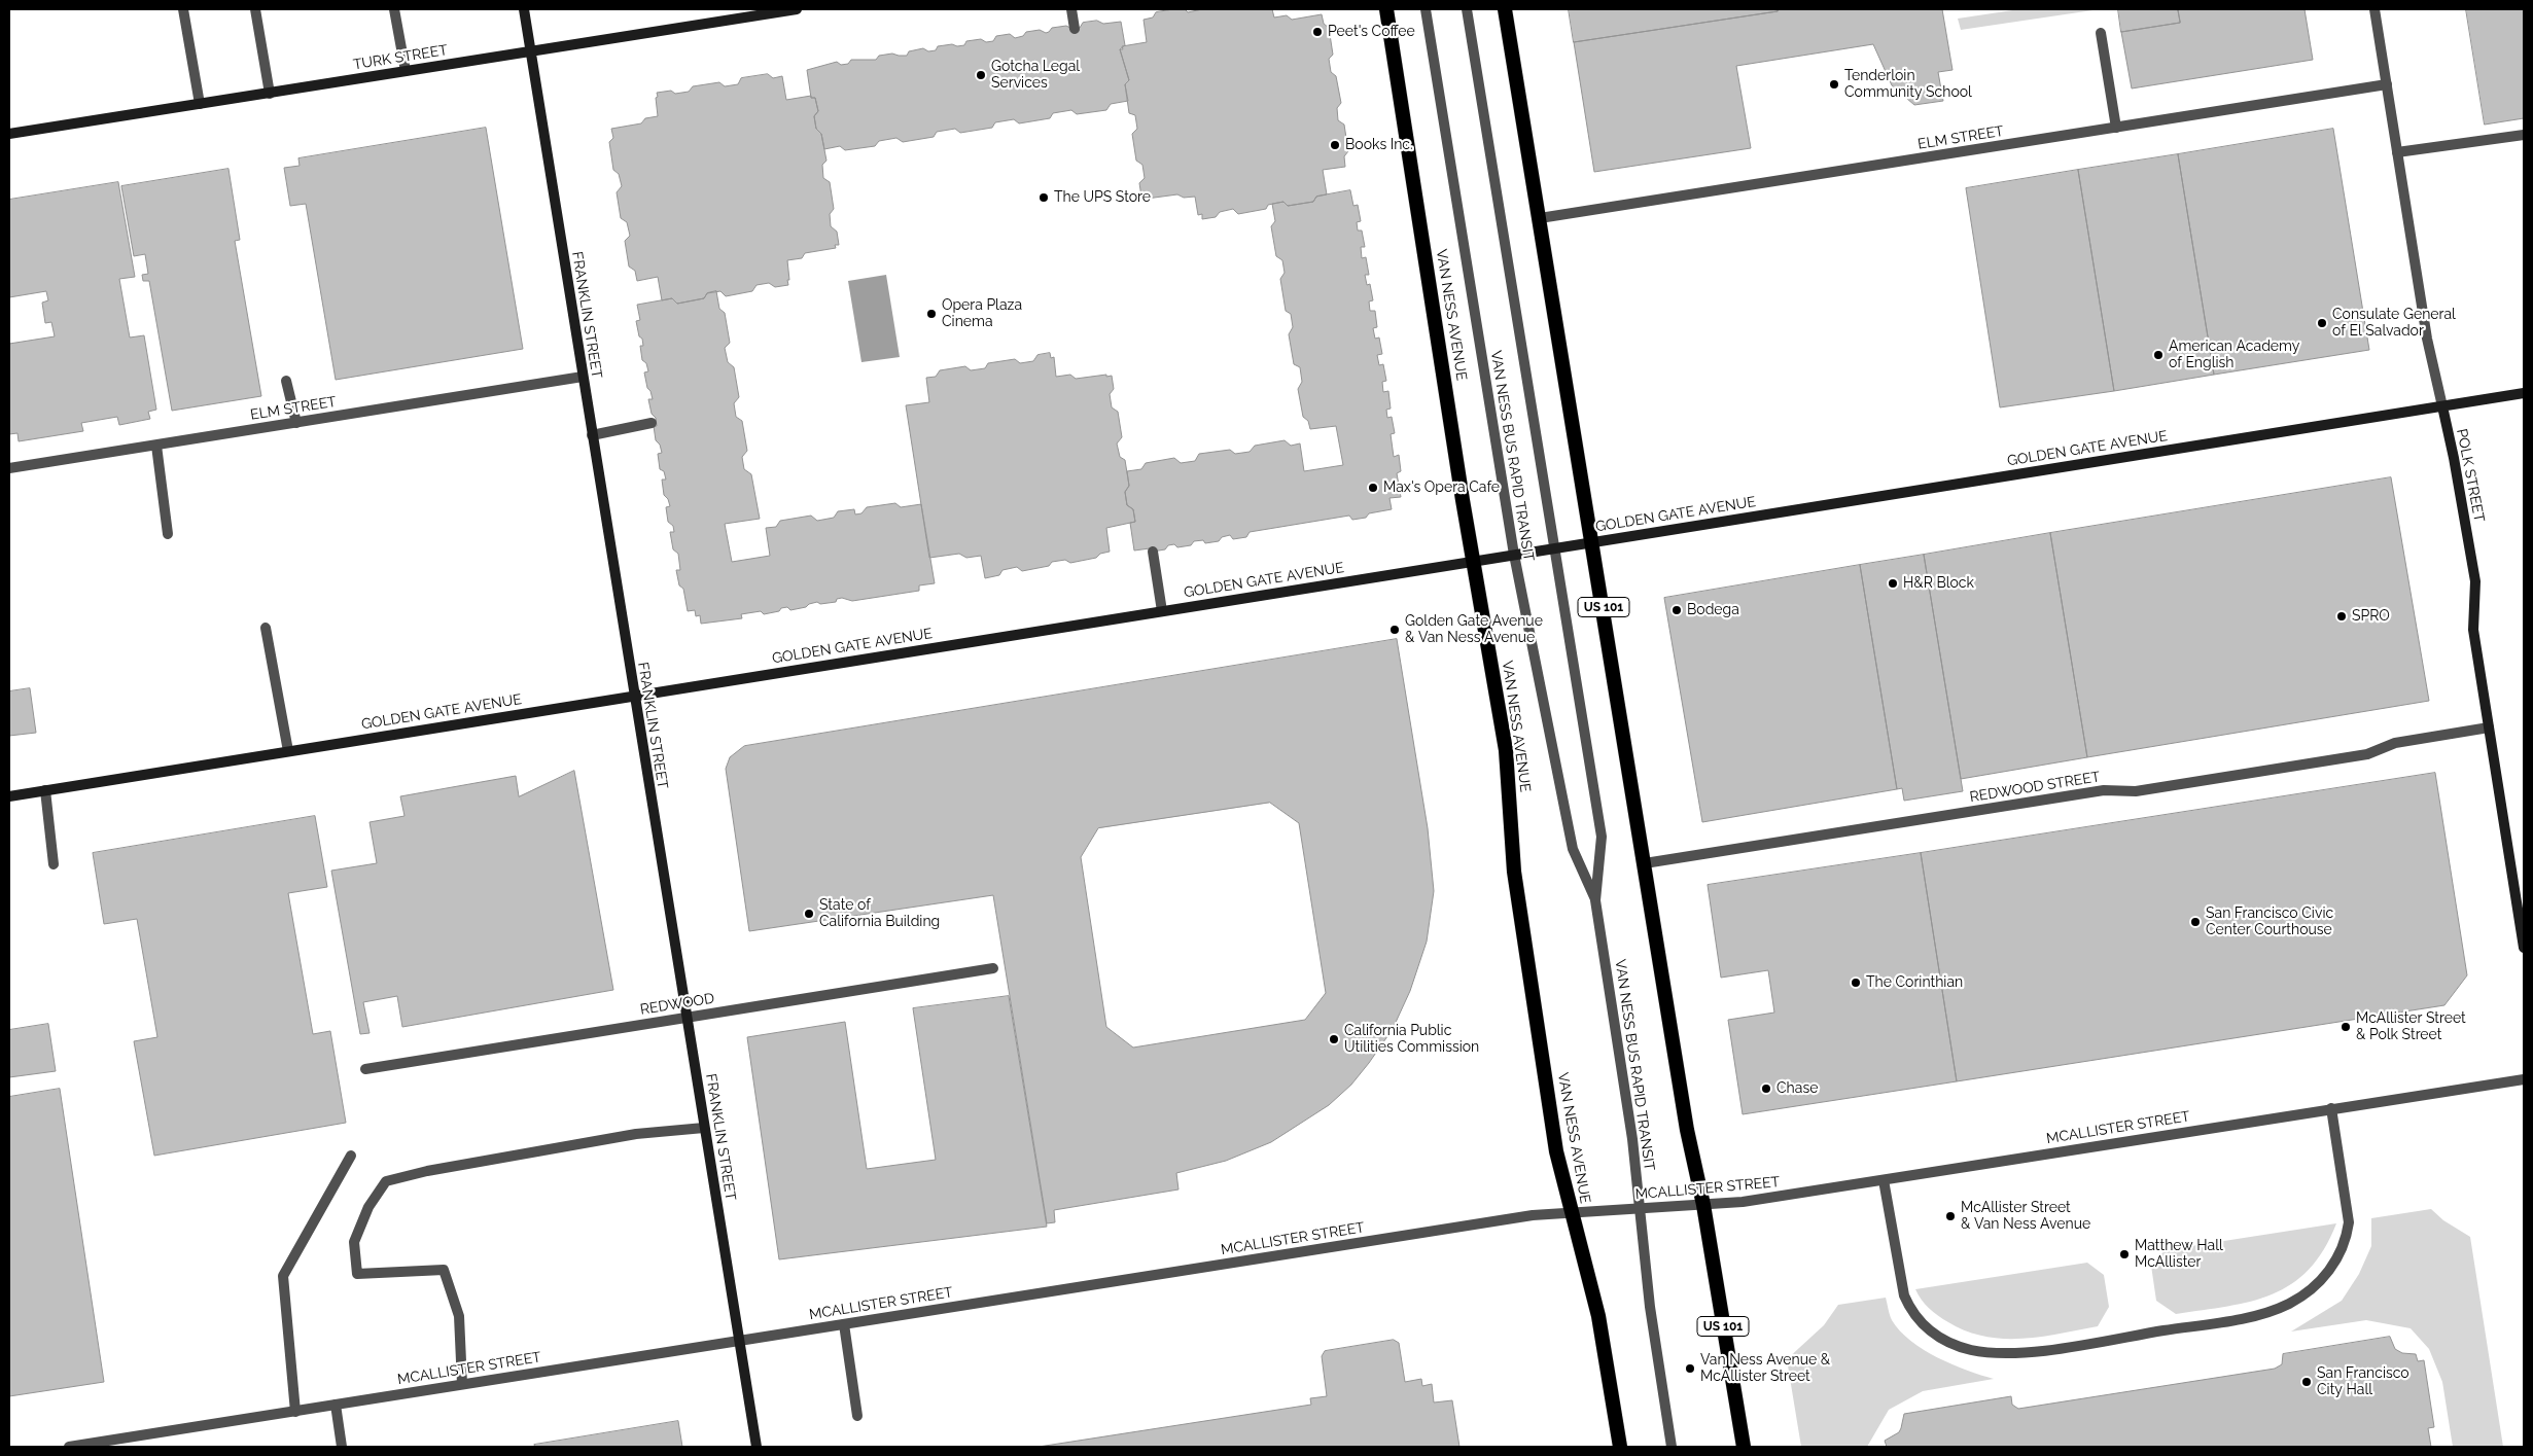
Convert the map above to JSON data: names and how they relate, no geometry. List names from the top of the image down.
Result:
{
  "streets": {
    "highway": ["VAN NESS AVENUE", "US 101"],
    "main road": [
      "TURK STREET",
      "FRANKLIN STREET",
      "GOLDEN GATE AVENUE",
      "POLK STREET"
    ],
    "street": [
      "ELM STREET",
      "VAN NESS BUS RAPID TRANSIT",
      "REDWOOD STREET",
      "REDWOOD",
      "MCALLISTER STREET"
    ]
  },
  "crossings": [
    ["TURK STREET", "FRANKLIN STREET"],
    ["ELM STREET", "FRANKLIN STREET"],
    ["ELM STREET", "POLK STREET"],
    ["ELM STREET", "US 101"],
    ["FRANKLIN STREET", "GOLDEN GATE AVENUE"],
    ["FRANKLIN STREET", "REDWOOD"],
    ["FRANKLIN STREET", "MCALLISTER STREET"],
    ["VAN NESS AVENUE", "GOLDEN GATE AVENUE"],
    ["VAN NESS AVENUE", "MCALLISTER STREET"],
    ["GOLDEN GATE AVENUE", "VAN NESS BUS RAPID TRANSIT"],
    ["GOLDEN GATE AVENUE", "POLK STREET"],
    ["GOLDEN GATE AVENUE", "US 101"],
    ["VAN NESS BUS RAPID TRANSIT", "MCALLISTER STREET"],
    ["POLK STREET", "REDWOOD STREET"],
    ["US 101", "REDWOOD STREET"],
    ["US 101", "MCALLISTER STREET"]
  ],
  "places": [
    "Peet's Coffee",
    "Gotcha Legal Services",
    "Tenderloin Community School",
    "Books Inc.",
    "The UPS Store",
    "Opera Plaza Cinema",
    "Consulate General of El Salvador",
    "American Academy of English",
    "Max's Opera Cafe",
    "H&R Block",
    "Bodega",
    "SPRO",
    "Golden Gate Avenue & Van Ness Avenue",
    "State of California Building",
    "San Francisco Civic Center Courthouse",
    "The Corinthian",
    "McAllister Street & Polk Street",
    "California Public Utilities Commission",
    "Chase",
    "McAllister Street & Van Ness Avenue",
    "Matthew Hall McAllister",
    "Van Ness Avenue & McAllister Street",
    "San Francisco City Hall"
  ]
}
